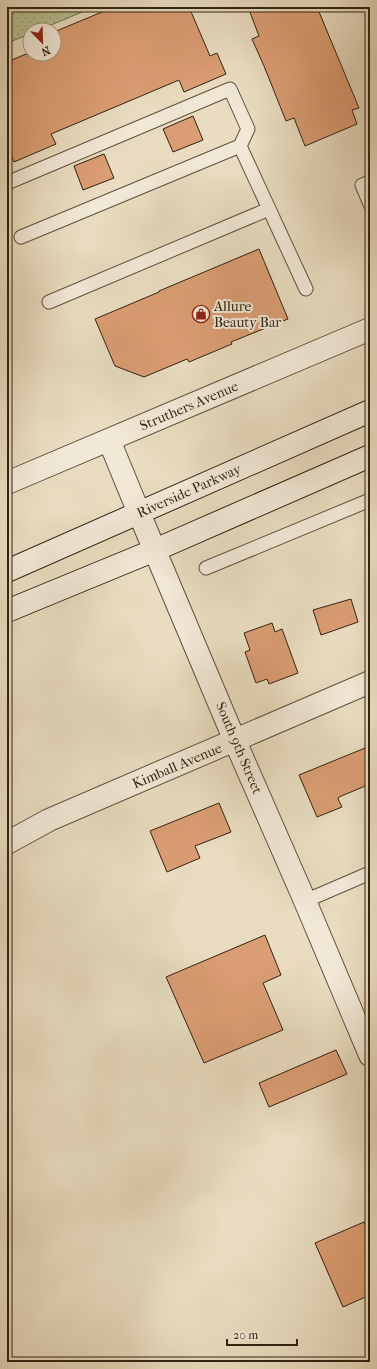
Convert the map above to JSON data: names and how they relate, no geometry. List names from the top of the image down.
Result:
{
  "streets": {
    "street": [
      "Struthers Avenue",
      "Riverside Parkway",
      "South 9th Street",
      "Kimball Avenue"
    ]
  },
  "crossings": [
    ["Struthers Avenue", "South 9th Street"],
    ["Riverside Parkway", "South 9th Street"],
    ["South 9th Street", "Kimball Avenue"]
  ],
  "places": {
    "shop": ["Allure Beauty Bar"]
  },
  "scale_bar": "20 m",
  "north": "bottom right"
}
